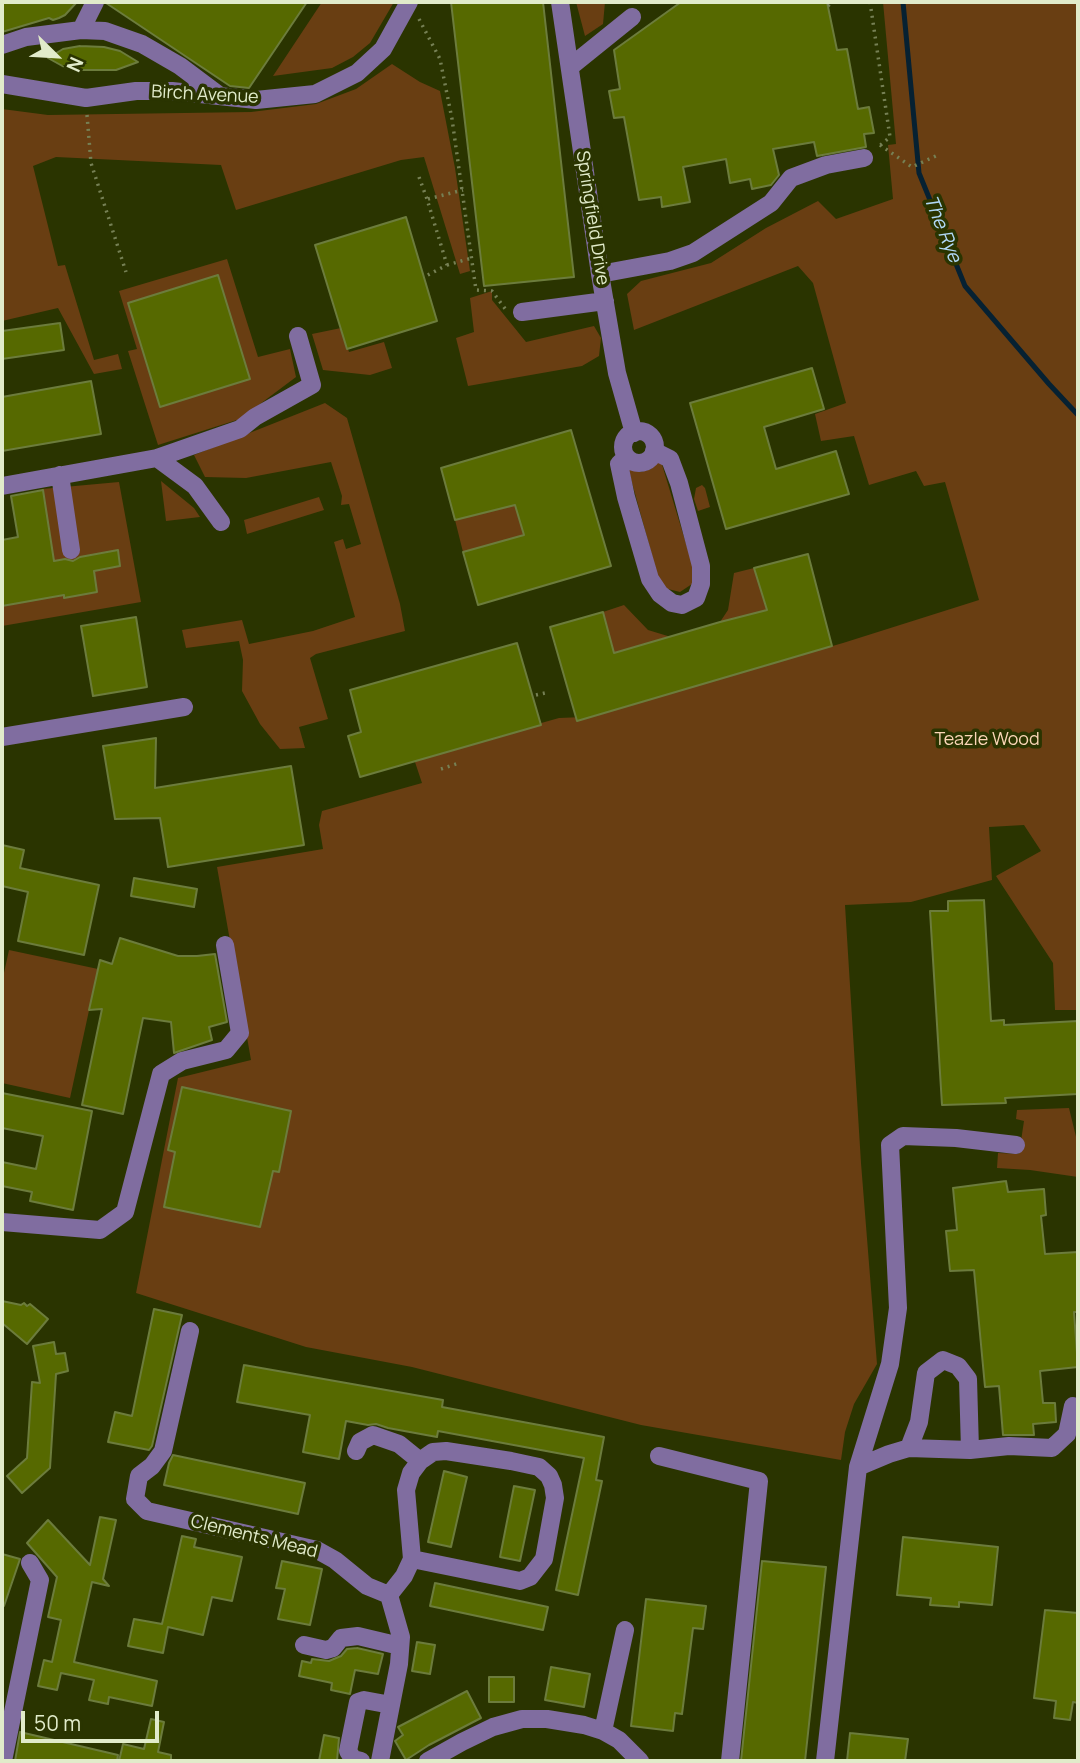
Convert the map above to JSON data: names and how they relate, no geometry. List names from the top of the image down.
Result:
{
  "streets": {
    "street": ["Birch Avenue", "Springfield Drive", "Clements Mead"]
  },
  "water": ["The Rye"],
  "parks": ["Teazle Wood"],
  "scale_bar": "50 m",
  "north": "bottom right"
}
